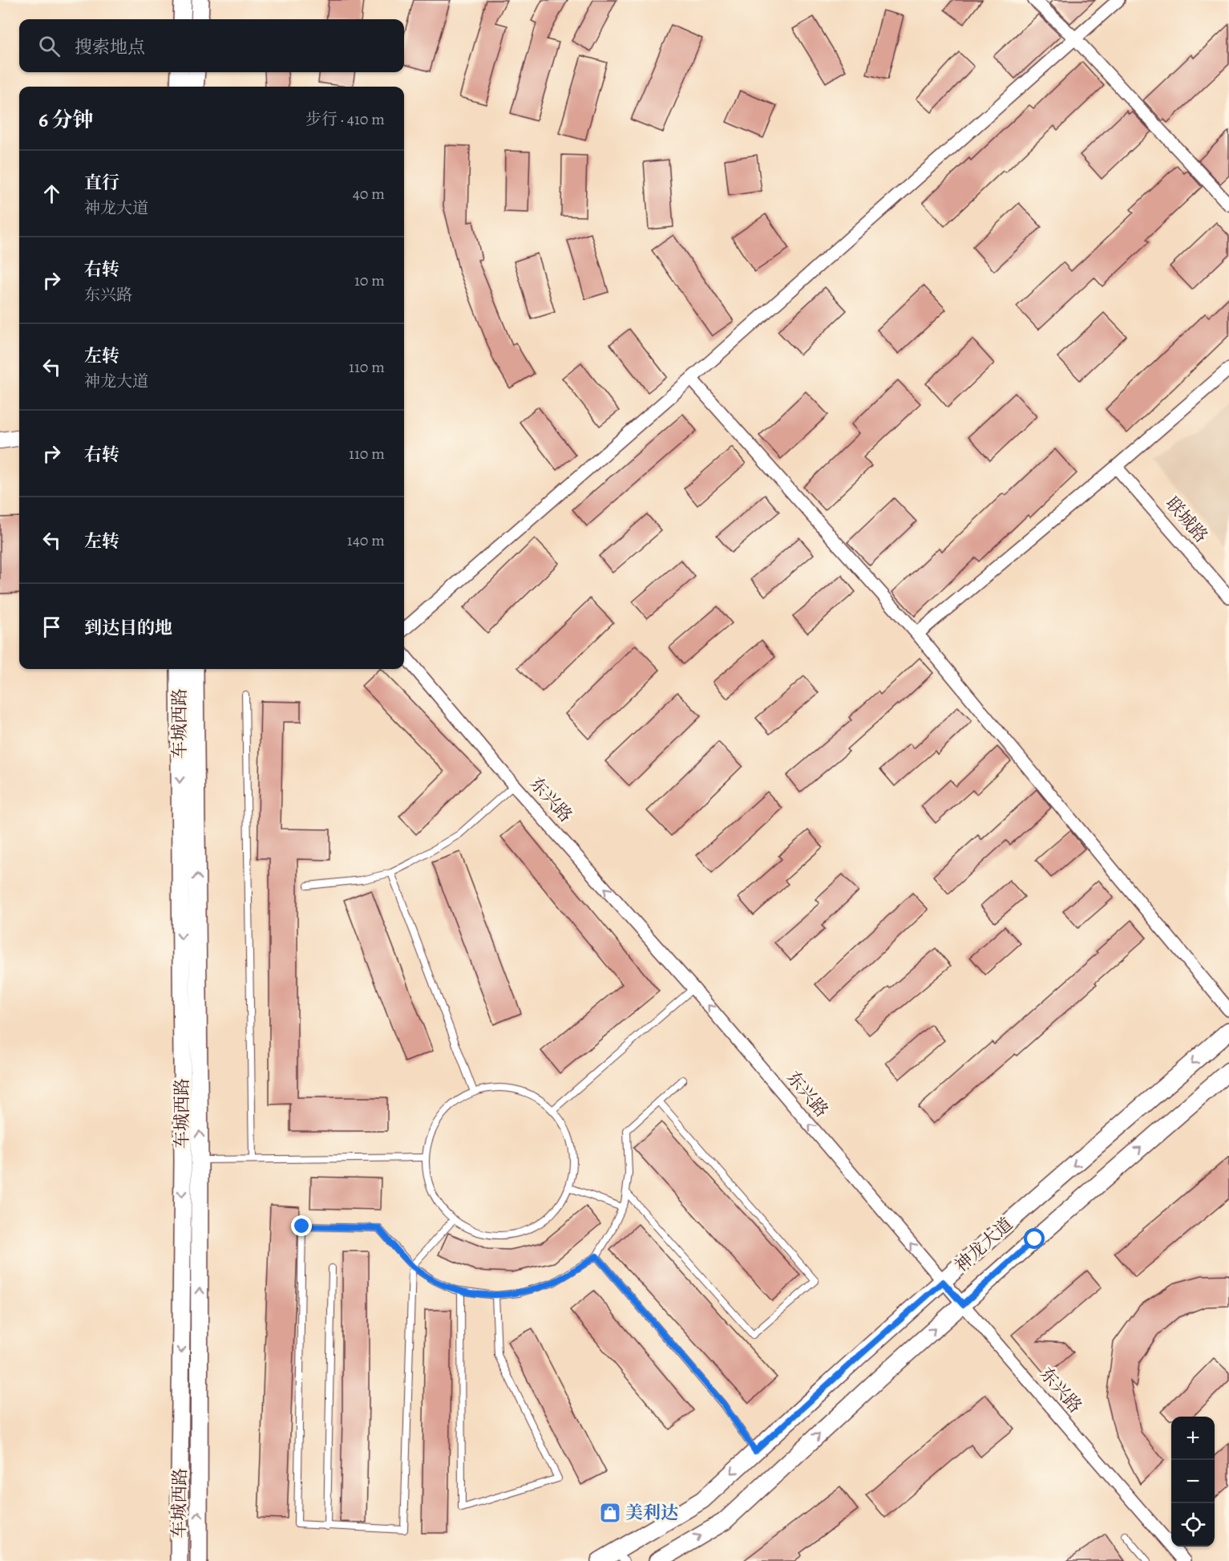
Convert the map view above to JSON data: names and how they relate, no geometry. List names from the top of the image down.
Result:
{
  "streets": {
    "main road": ["车城西路", "神龙大道"],
    "street": ["联城路", "东兴路"]
  },
  "crossings": [
    ["东兴路", "神龙大道"]
  ],
  "one_way": ["东兴路"],
  "places": {
    "shop": ["美利达"]
  },
  "page": {
    "search": "搜索地点",
    "heading": ["6 分钟", "步行 · 410 m"],
    "list": [
      ["直行", "神龙大道", "40 m"],
      ["右转", "东兴路", "10 m"],
      ["左转", "神龙大道", "110 m"],
      ["右转", "110 m"],
      ["左转", "140 m"],
      "到达目的地"
    ],
    "map_buttons": ["+", "−"]
  }
}
